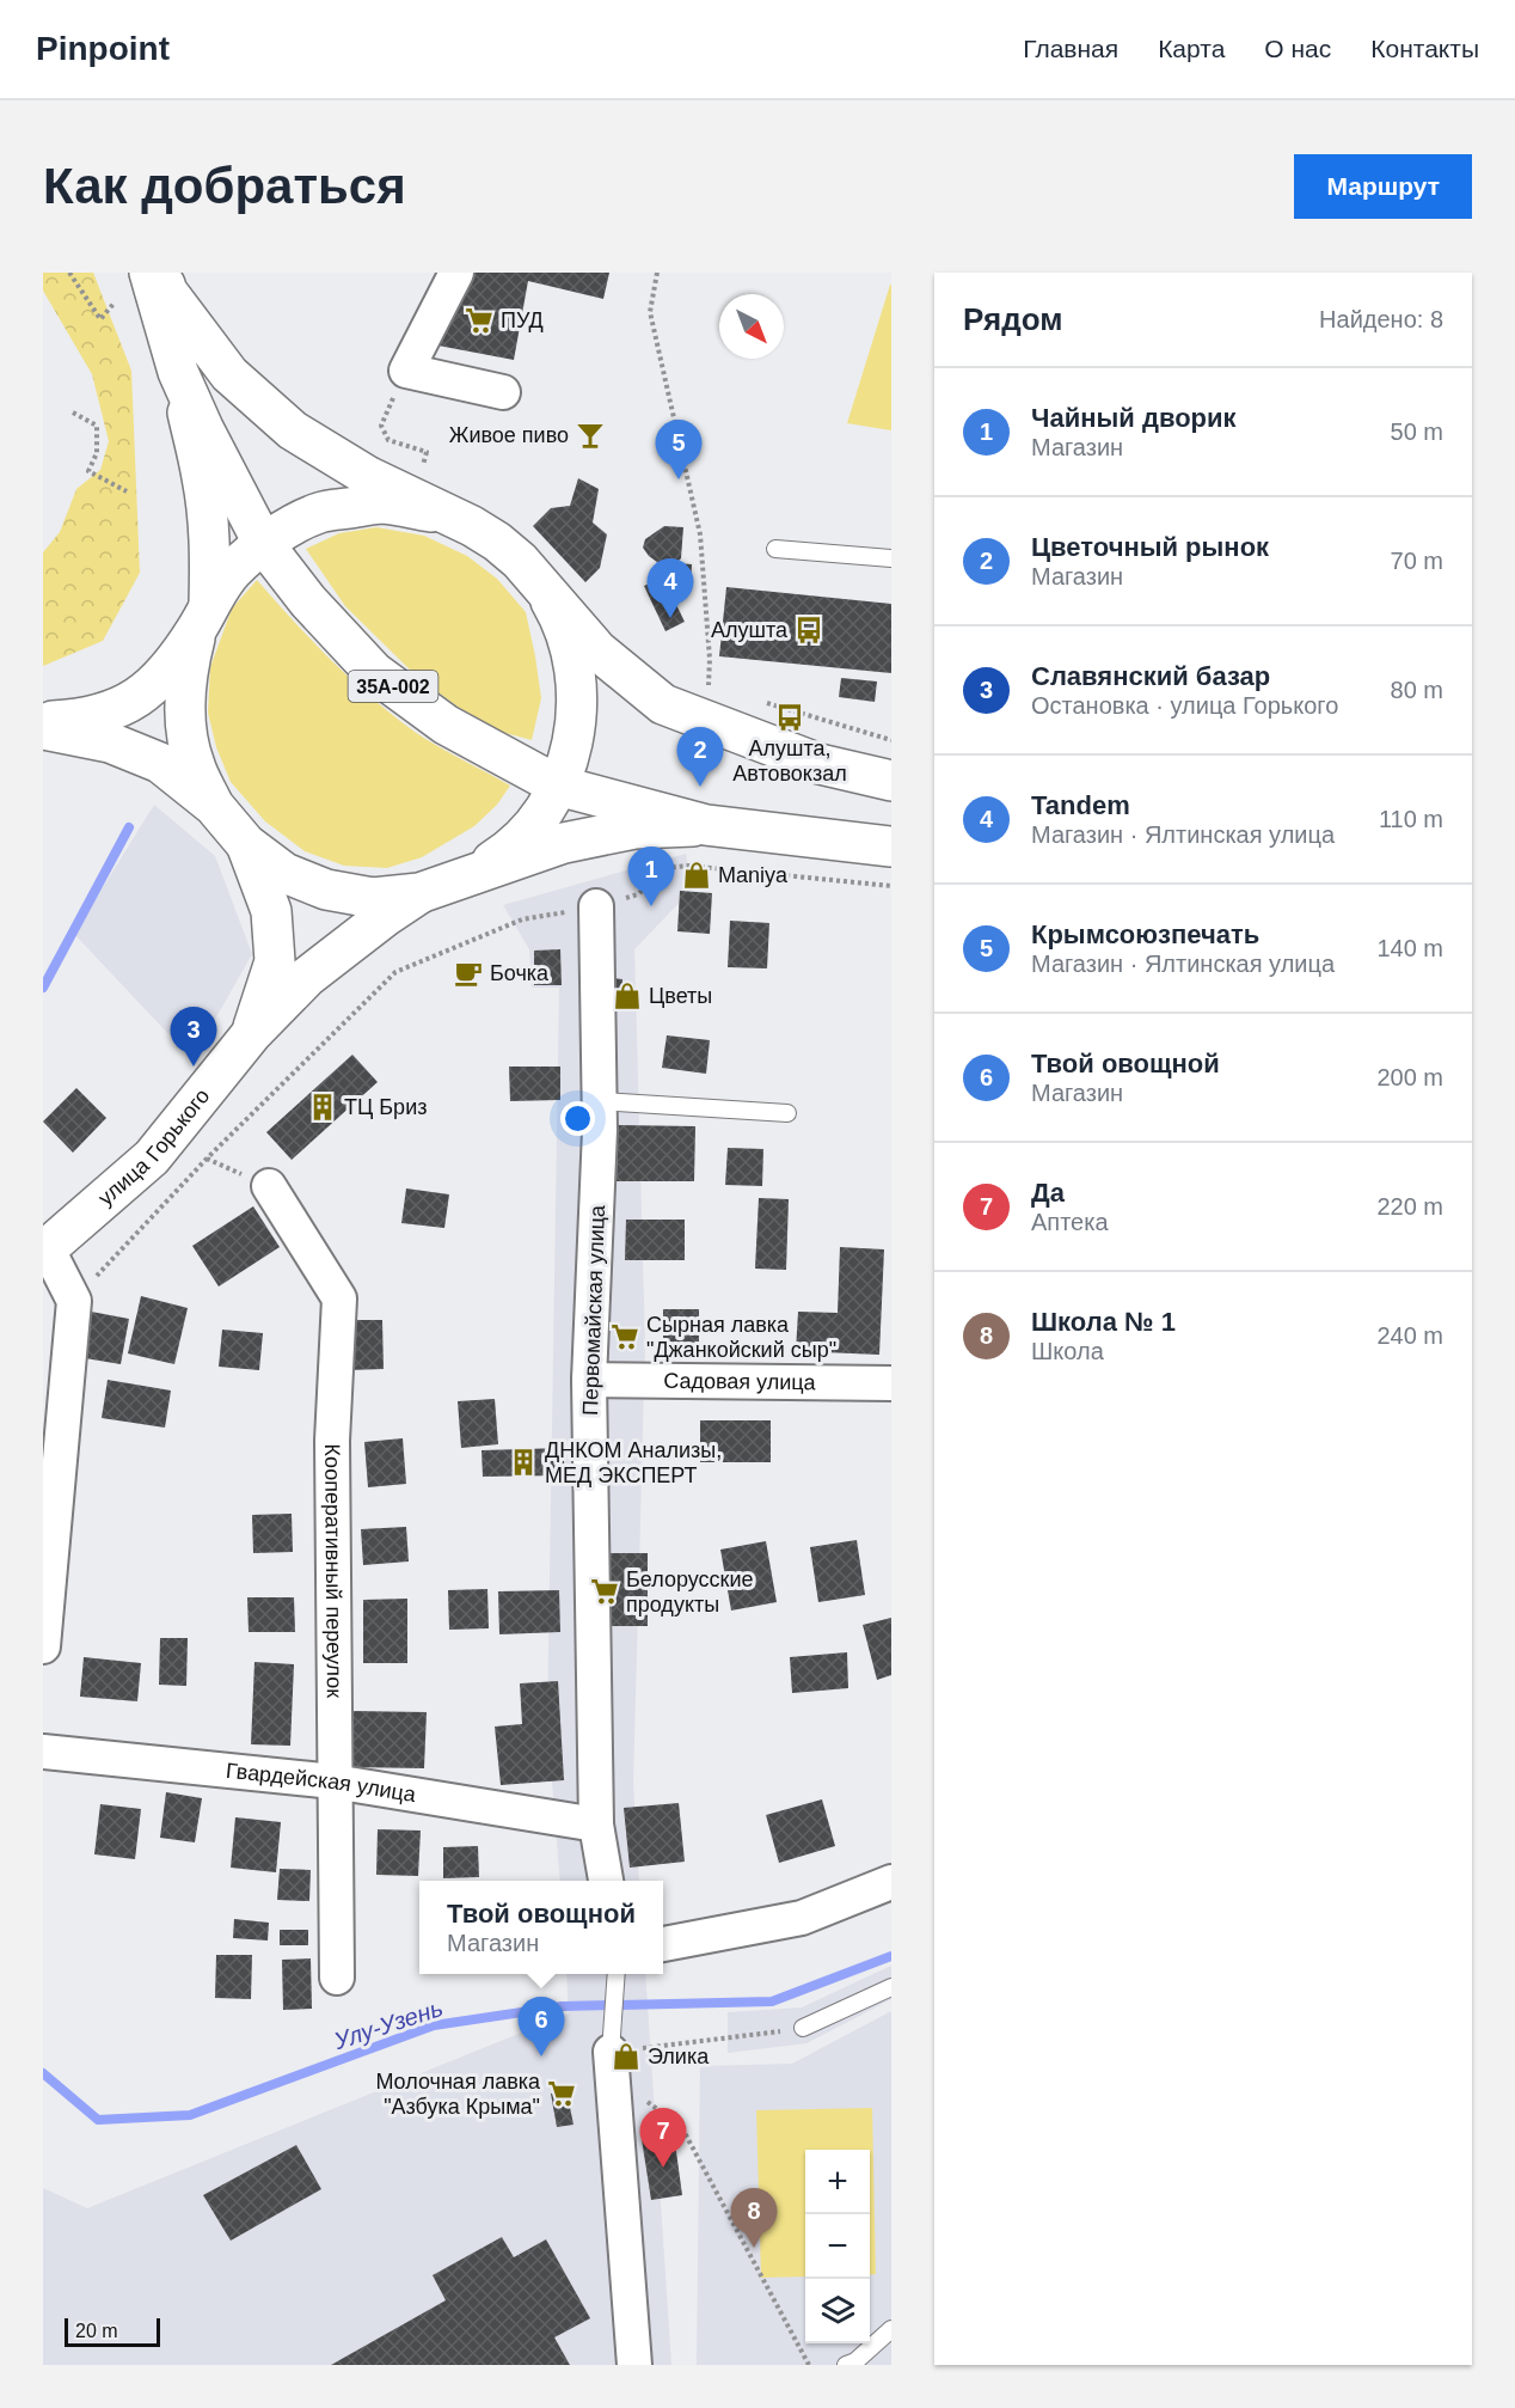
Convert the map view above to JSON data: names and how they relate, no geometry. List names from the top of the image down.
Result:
{
  "streets": {
    "main road": ["35А-002", "улица Горького"],
    "street": [
      "Первомайская улица",
      "Садовая улица",
      "Кооперативный переулок",
      "Гвардейская улица"
    ]
  },
  "crossings": [
    ["35А-002", "улица Горького"],
    ["Первомайская улица", "Садовая улица"],
    ["Первомайская улица", "Гвардейская улица"],
    ["Кооперативный переулок", "Гвардейская улица"]
  ],
  "water": ["Улу-Узень"],
  "places": {
    "supermarket": [
      "ПУД",
      "Сырная лавка \"Джанкойский сыр\"",
      "Белорусские продукты",
      "Молочная лавка \"Азбука Крыма\""
    ],
    "bar": ["Живое пиво"],
    "bus stop": ["Алушта", "Алушта, Автовокзал"],
    "shop": ["Maniya", "Цветы", "Элика"],
    "cafe": ["Бочка"],
    "building": ["ТЦ Бриз", "ДНКОМ Анализы, МЕД ЭКСПЕРТ"]
  },
  "scale_bar": "20 m",
  "north": "bottom right",
  "page": {
    "header": "Pinpoint",
    "nav": [
      "Главная",
      "Карта",
      "О нас",
      "Контакты"
    ],
    "buttons": "Маршрут",
    "title": "Как добраться",
    "heading": ["Рядом", "Найдено: 8"],
    "list": [
      {
        "mark": "1",
        "name": "Чайный дворик",
        "note": "Магазин",
        "value": "50 m"
      },
      {
        "mark": "2",
        "name": "Цветочный рынок",
        "note": "Магазин",
        "value": "70 m"
      },
      {
        "mark": "3",
        "name": "Славянский базар",
        "note": "Остановка · улица Горького",
        "value": "80 m"
      },
      {
        "mark": "4",
        "name": "Tandem",
        "note": "Магазин · Ялтинская улица",
        "value": "110 m"
      },
      {
        "mark": "5",
        "name": "Крымсоюзпечать",
        "note": "Магазин · Ялтинская улица",
        "value": "140 m"
      },
      {
        "mark": "6",
        "name": "Твой овощной",
        "note": "Магазин",
        "value": "200 m"
      },
      {
        "mark": "7",
        "name": "Да",
        "note": "Аптека",
        "value": "220 m"
      },
      {
        "mark": "8",
        "name": "Школа № 1",
        "note": "Школа",
        "value": "240 m"
      }
    ],
    "pins": [
      "5",
      "4",
      "2",
      "1",
      "3",
      "6",
      "7",
      "8"
    ],
    "popup": ["Твой овощной", "Магазин"],
    "map_buttons": ["+", "−"],
    "scale": "20 m"
  }
}
